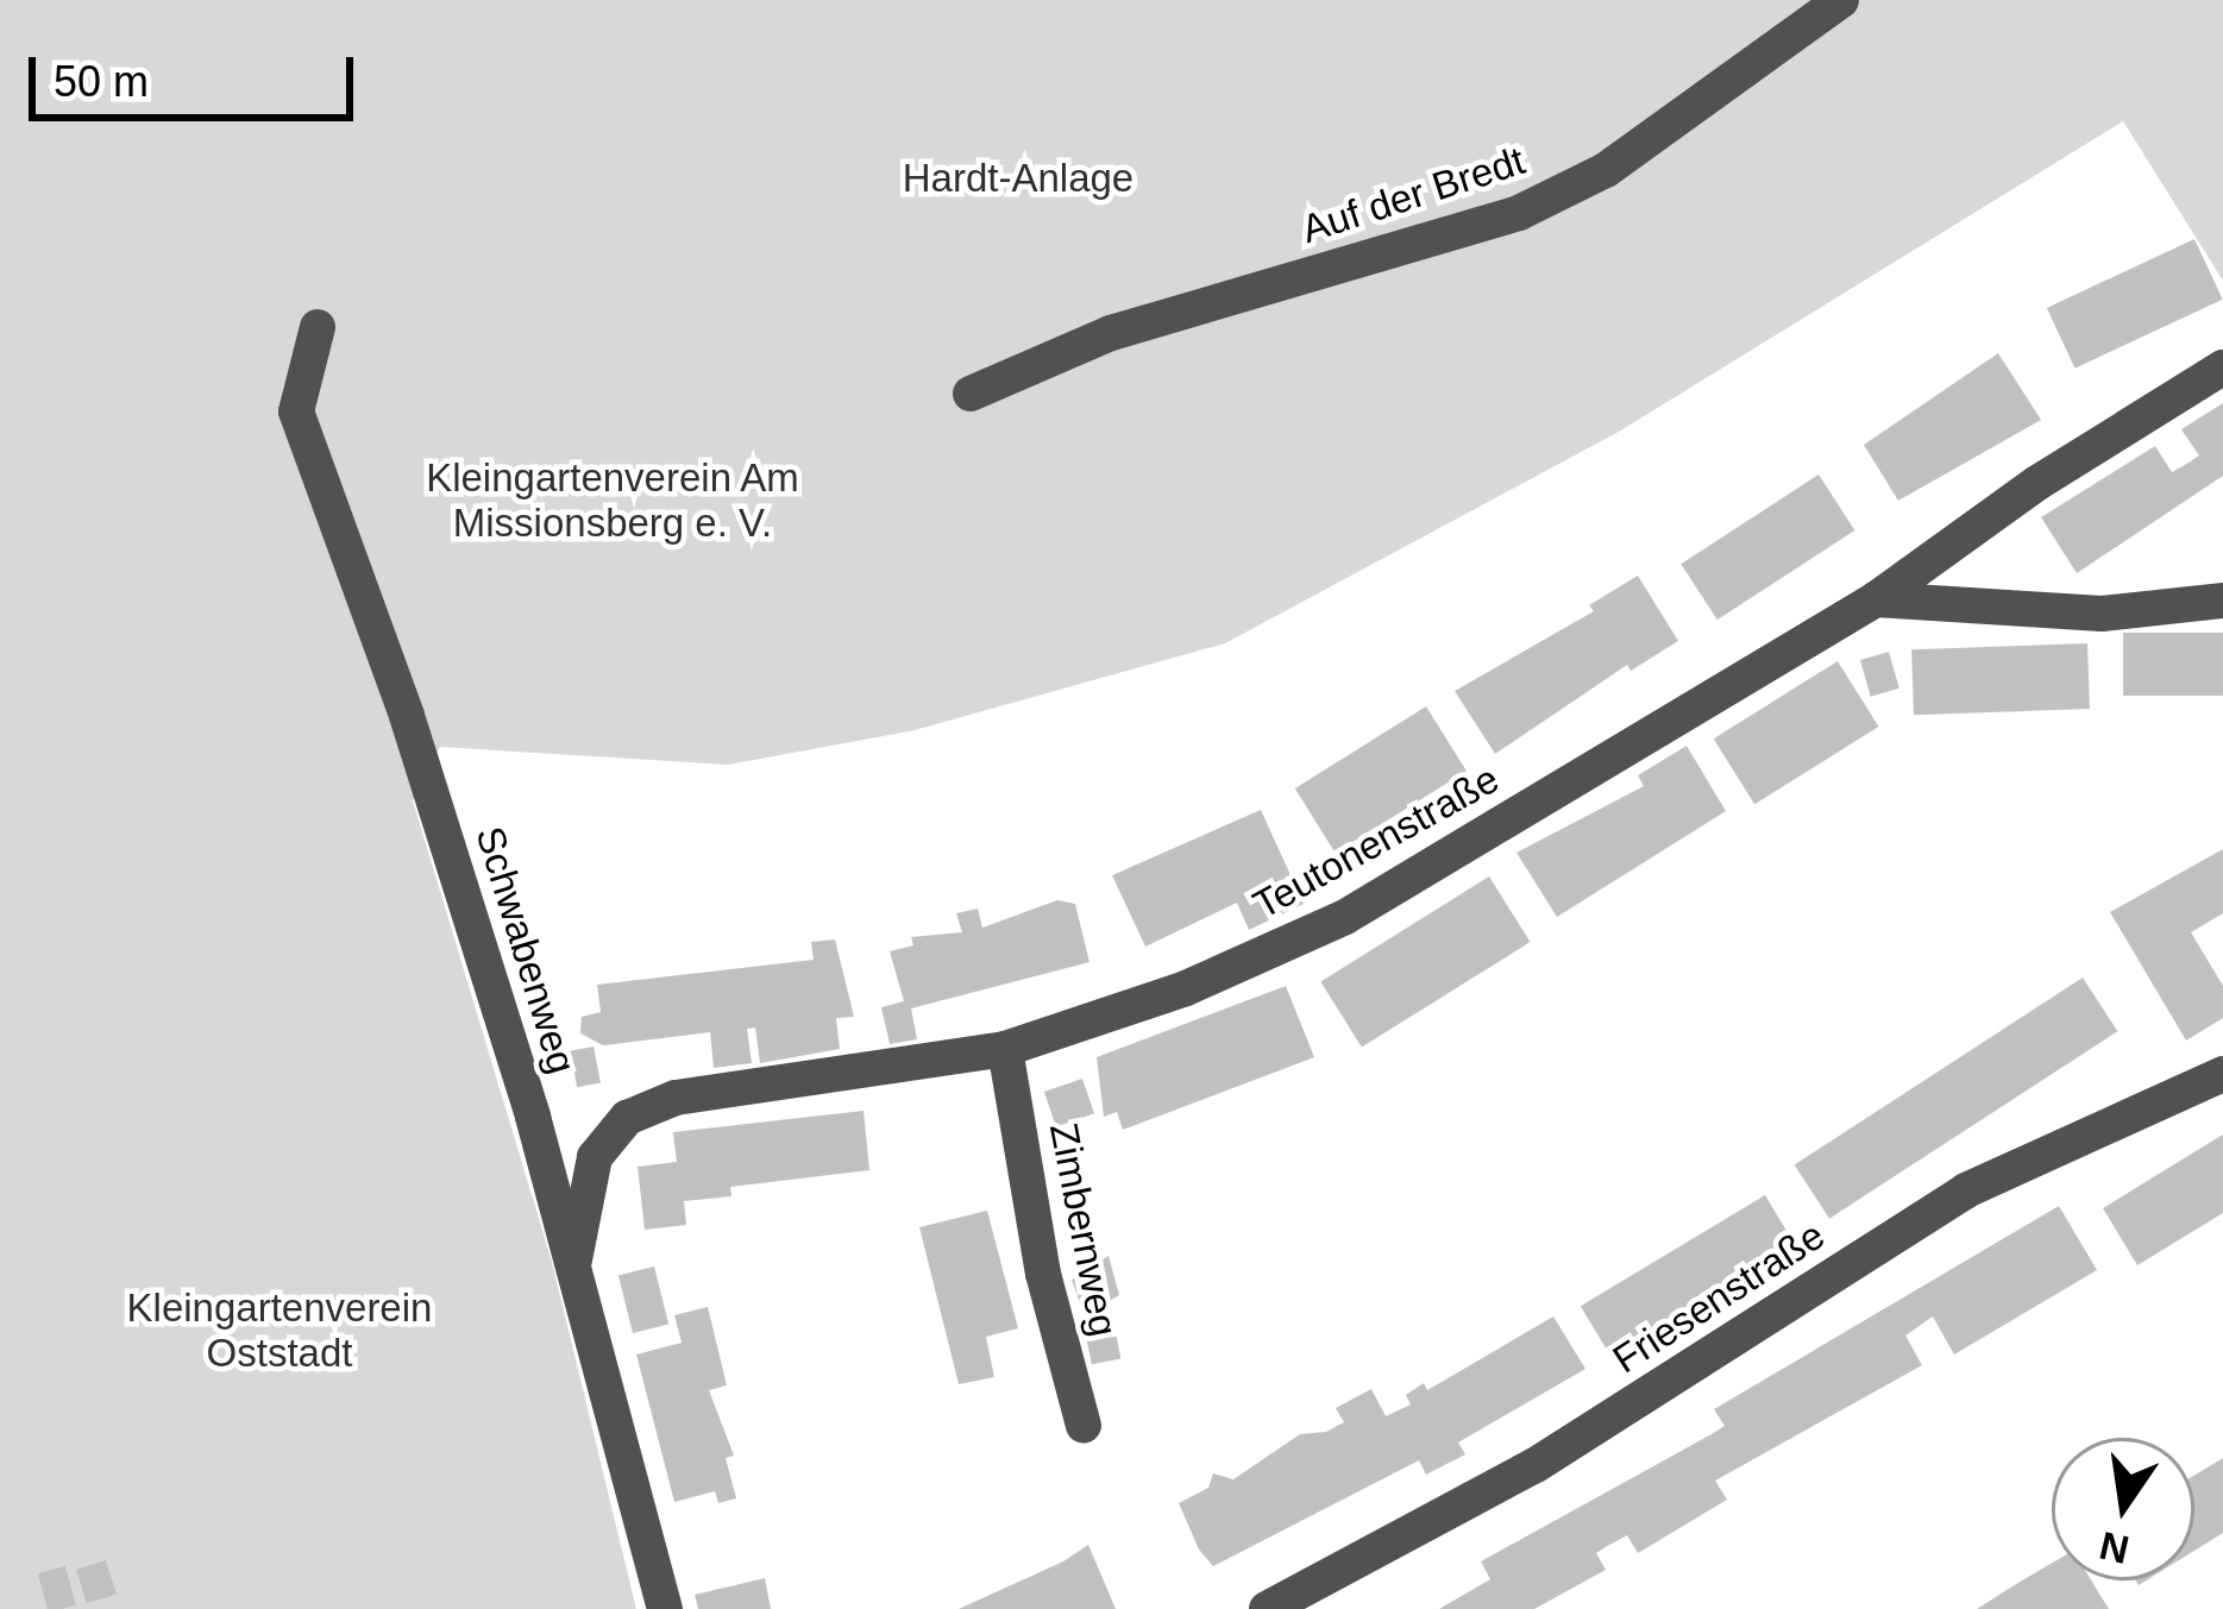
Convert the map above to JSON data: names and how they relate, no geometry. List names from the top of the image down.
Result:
{
  "streets": {
    "street": [
      "Auf der Bredt",
      "Teutonenstraße",
      "Schwabenweg",
      "Zimbernweg",
      "Friesenstraße"
    ]
  },
  "crossings": [
    ["Teutonenstraße", "Schwabenweg"],
    ["Teutonenstraße", "Zimbernweg"]
  ],
  "parks": ["Hardt-Anlage", "Kleingartenverein Am Missionsberg e. V.", "Kleingartenverein Oststadt"],
  "scale_bar": "50 m",
  "north": "bottom"
}
